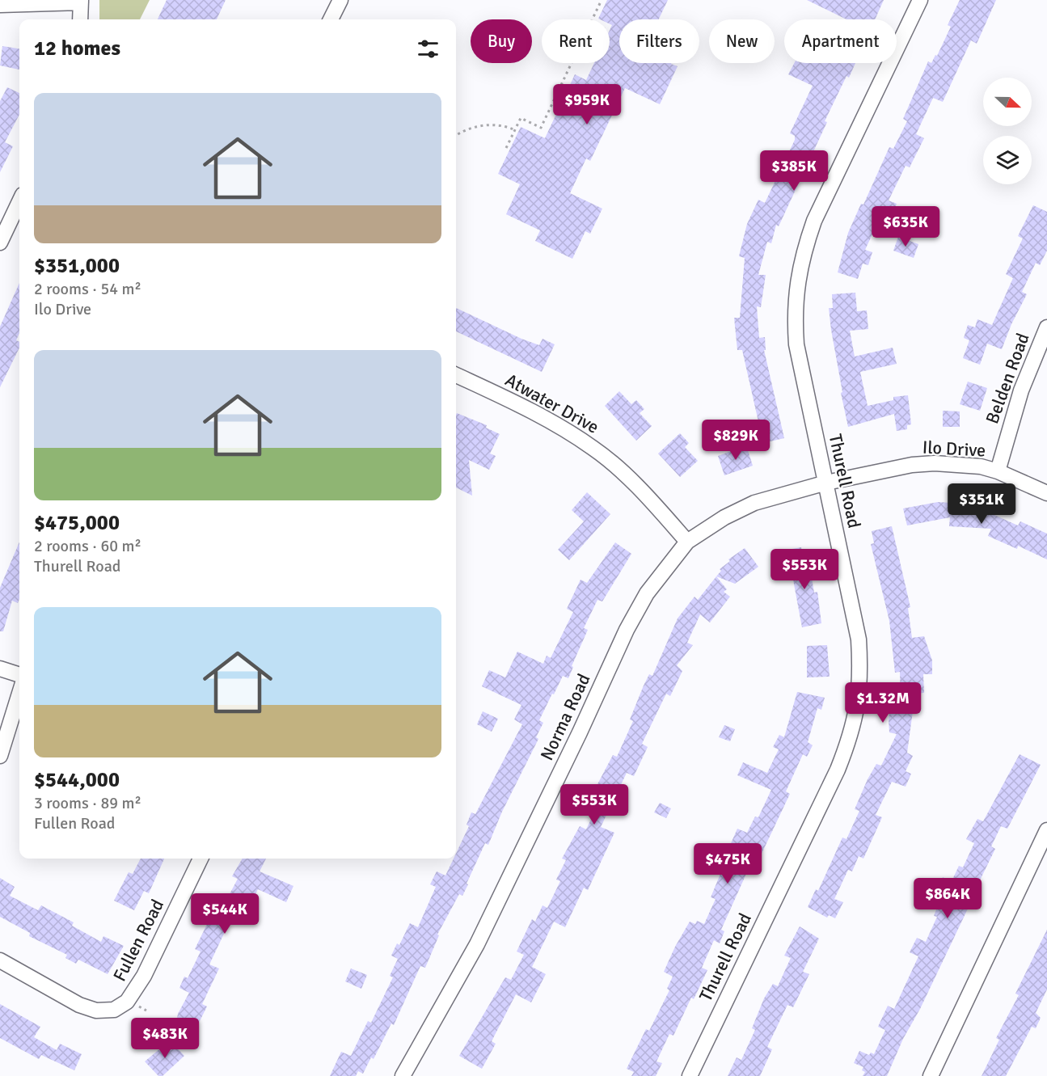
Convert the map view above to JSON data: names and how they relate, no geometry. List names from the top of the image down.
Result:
{
  "streets": {
    "street": [
      "Belden Road",
      "Atwater Drive",
      "Ilo Drive",
      "Thurell Road",
      "Norma Road",
      "Fullen Road"
    ]
  },
  "crossings": [
    ["Belden Road", "Ilo Drive"],
    ["Atwater Drive", "Norma Road"],
    ["Ilo Drive", "Thurell Road"],
    ["Ilo Drive", "Norma Road"],
    ["Thurell Road", "Norma Road"]
  ],
  "north": "right",
  "page": {
    "chip": [
      "Buy",
      "Rent",
      "Filters",
      "New",
      "Apartment"
    ],
    "heading": "12 homes",
    "list": [
      {
        "name": "$351,000",
        "note": "2 rooms · 54 m² · Ilo Drive"
      },
      {
        "name": "$475,000",
        "note": "2 rooms · 60 m² · Thurell Road"
      },
      {
        "name": "$544,000",
        "note": "3 rooms · 89 m² · Fullen Road"
      }
    ],
    "price": [
      "$959K",
      "$385K",
      "$635K",
      "$829K",
      "$351K",
      "$553K",
      "$1.32M",
      "$553K",
      "$475K",
      "$864K",
      "$544K",
      "$483K"
    ]
  }
}
